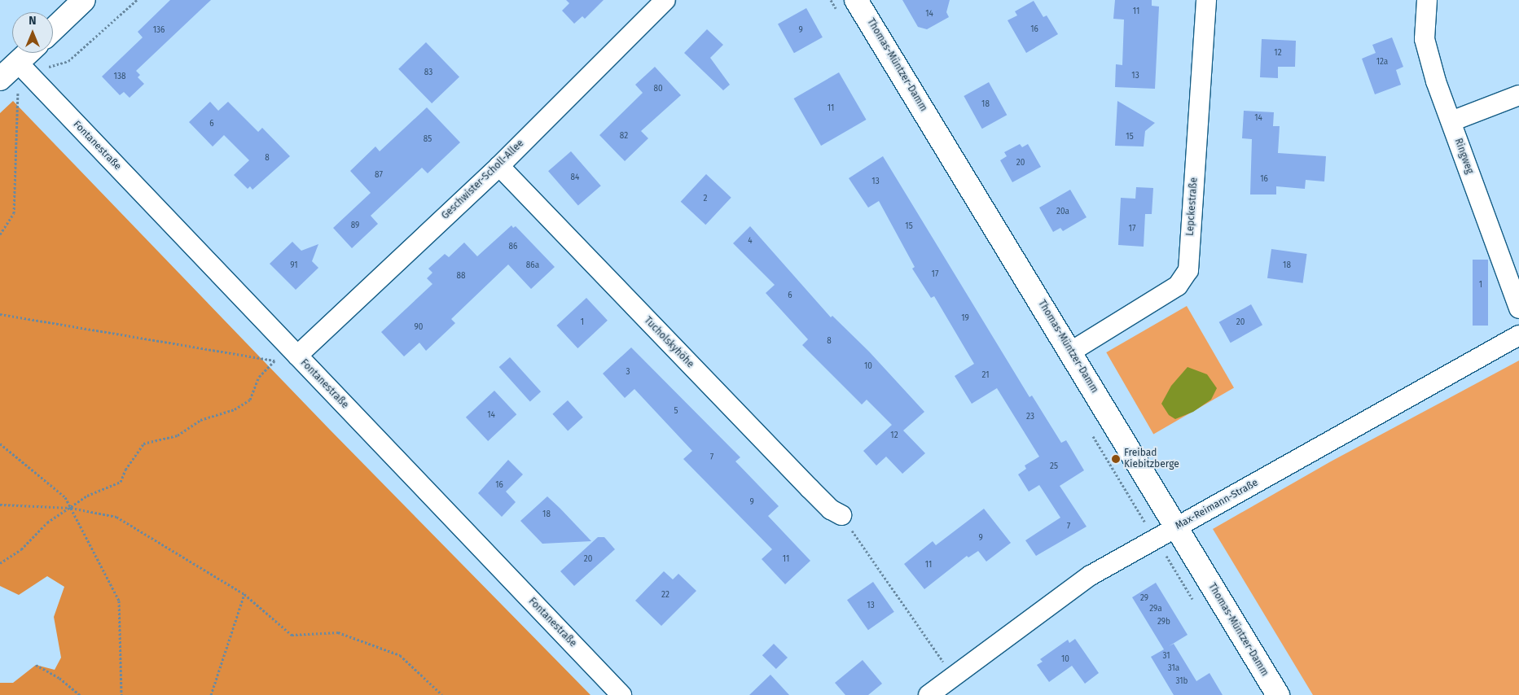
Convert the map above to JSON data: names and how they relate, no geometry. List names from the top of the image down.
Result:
{
  "streets": {
    "street": [
      "Thomas-Müntzer-Damm",
      "Fontanestraße",
      "Ringweg",
      "Geschwister-Scholl-Allee",
      "Lepckestraße",
      "Tucholskyhöhe",
      "Max-Reimann-Straße"
    ]
  },
  "crossings": [
    ["Thomas-Müntzer-Damm", "Lepckestraße"],
    ["Thomas-Müntzer-Damm", "Max-Reimann-Straße"],
    ["Fontanestraße", "Geschwister-Scholl-Allee"],
    ["Geschwister-Scholl-Allee", "Tucholskyhöhe"]
  ],
  "places": ["Freibad Kiebitzberge"],
  "house_numbers": [
    "11",
    "14",
    "16",
    "136",
    "9",
    "12",
    "12a",
    "83",
    "13",
    "138",
    "80",
    "18",
    "11",
    "14",
    "6",
    "82",
    "15",
    "85",
    "8",
    "20",
    "87",
    "84",
    "16",
    "13",
    "2",
    "20a",
    "89",
    "15",
    "17",
    "4",
    "86",
    "91",
    "86a",
    "18",
    "17",
    "88",
    "1",
    "6",
    "19",
    "1",
    "20",
    "90",
    "8",
    "10",
    "3",
    "21",
    "5",
    "14",
    "23",
    "12",
    "7",
    "25",
    "16",
    "9",
    "18",
    "7",
    "9",
    "20",
    "11",
    "11",
    "22",
    "29",
    "13",
    "29a",
    "29b",
    "31",
    "10",
    "31a",
    "31b"
  ],
  "north": "top"
}
